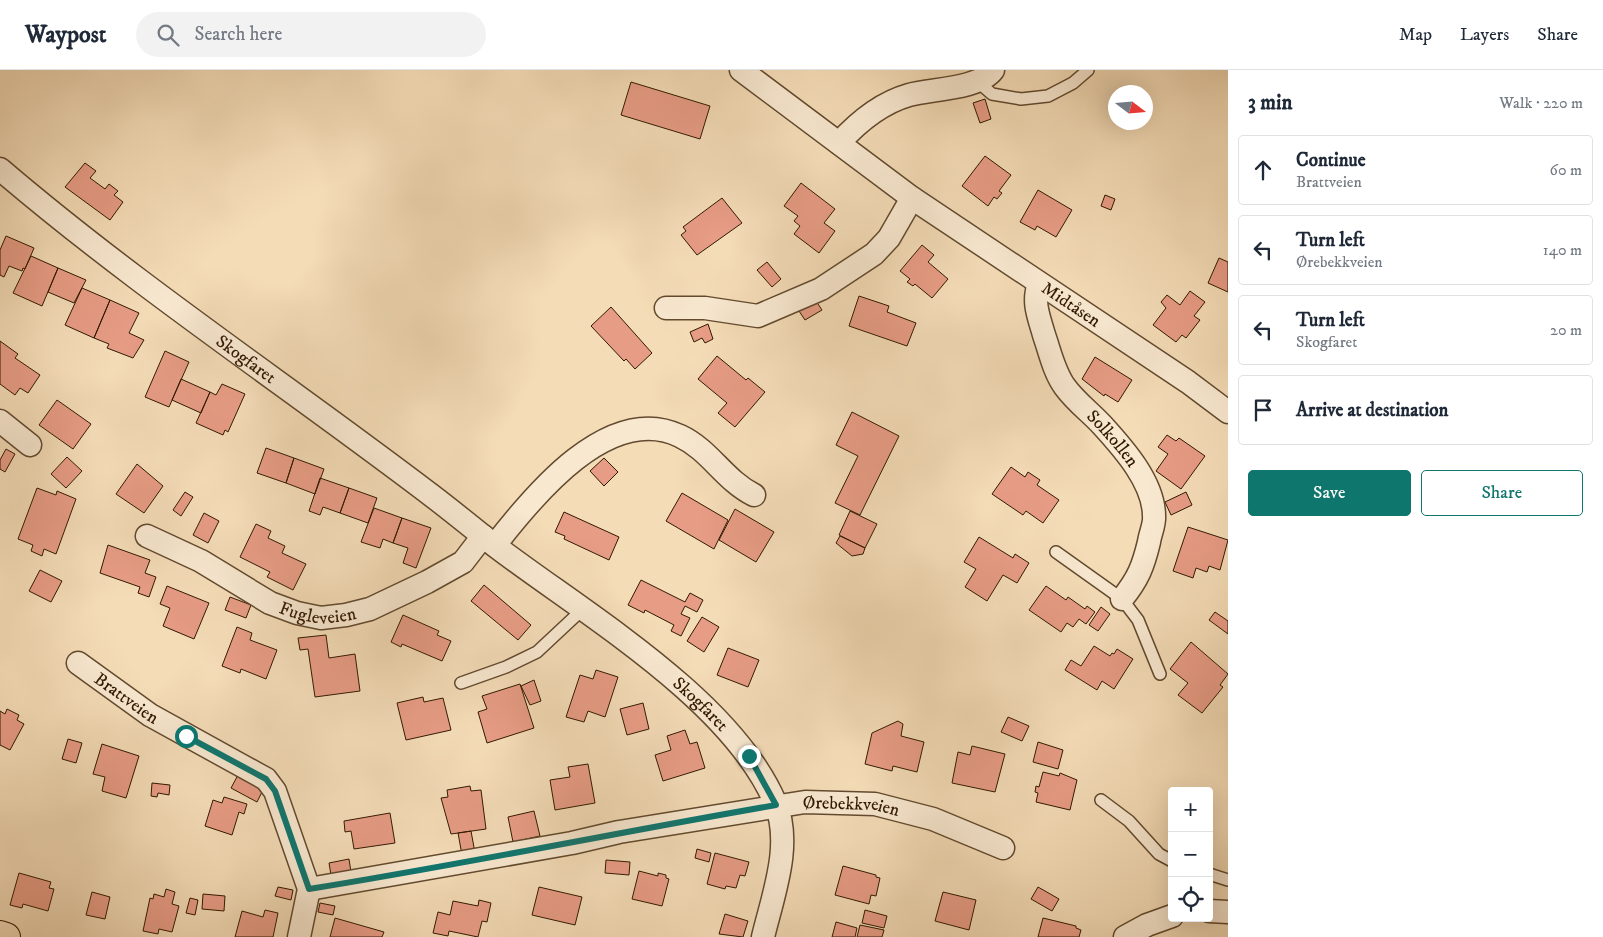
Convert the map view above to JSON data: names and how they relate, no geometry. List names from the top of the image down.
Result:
{
  "streets": {
    "street": [
      "Midtåsen",
      "Skogfaret",
      "Solkollen",
      "Fugleveien",
      "Brattveien",
      "Ørebekkveien"
    ]
  },
  "crossings": [
    ["Midtåsen", "Solkollen"],
    ["Skogfaret", "Fugleveien"],
    ["Skogfaret", "Ørebekkveien"],
    ["Brattveien", "Ørebekkveien"]
  ],
  "north": "right",
  "page": {
    "header": "Waypost",
    "search": "Search here",
    "nav": ["Map", "Layers", "Share"],
    "heading": ["3 min", "Walk · 220 m"],
    "list": [
      ["Continue", "Brattveien", "60 m"],
      ["Turn left", "Ørebekkveien", "140 m"],
      ["Turn left", "Skogfaret", "20 m"],
      "Arrive at destination"
    ],
    "buttons": ["Save", "Share"],
    "map_buttons": ["+", "−"]
  }
}
